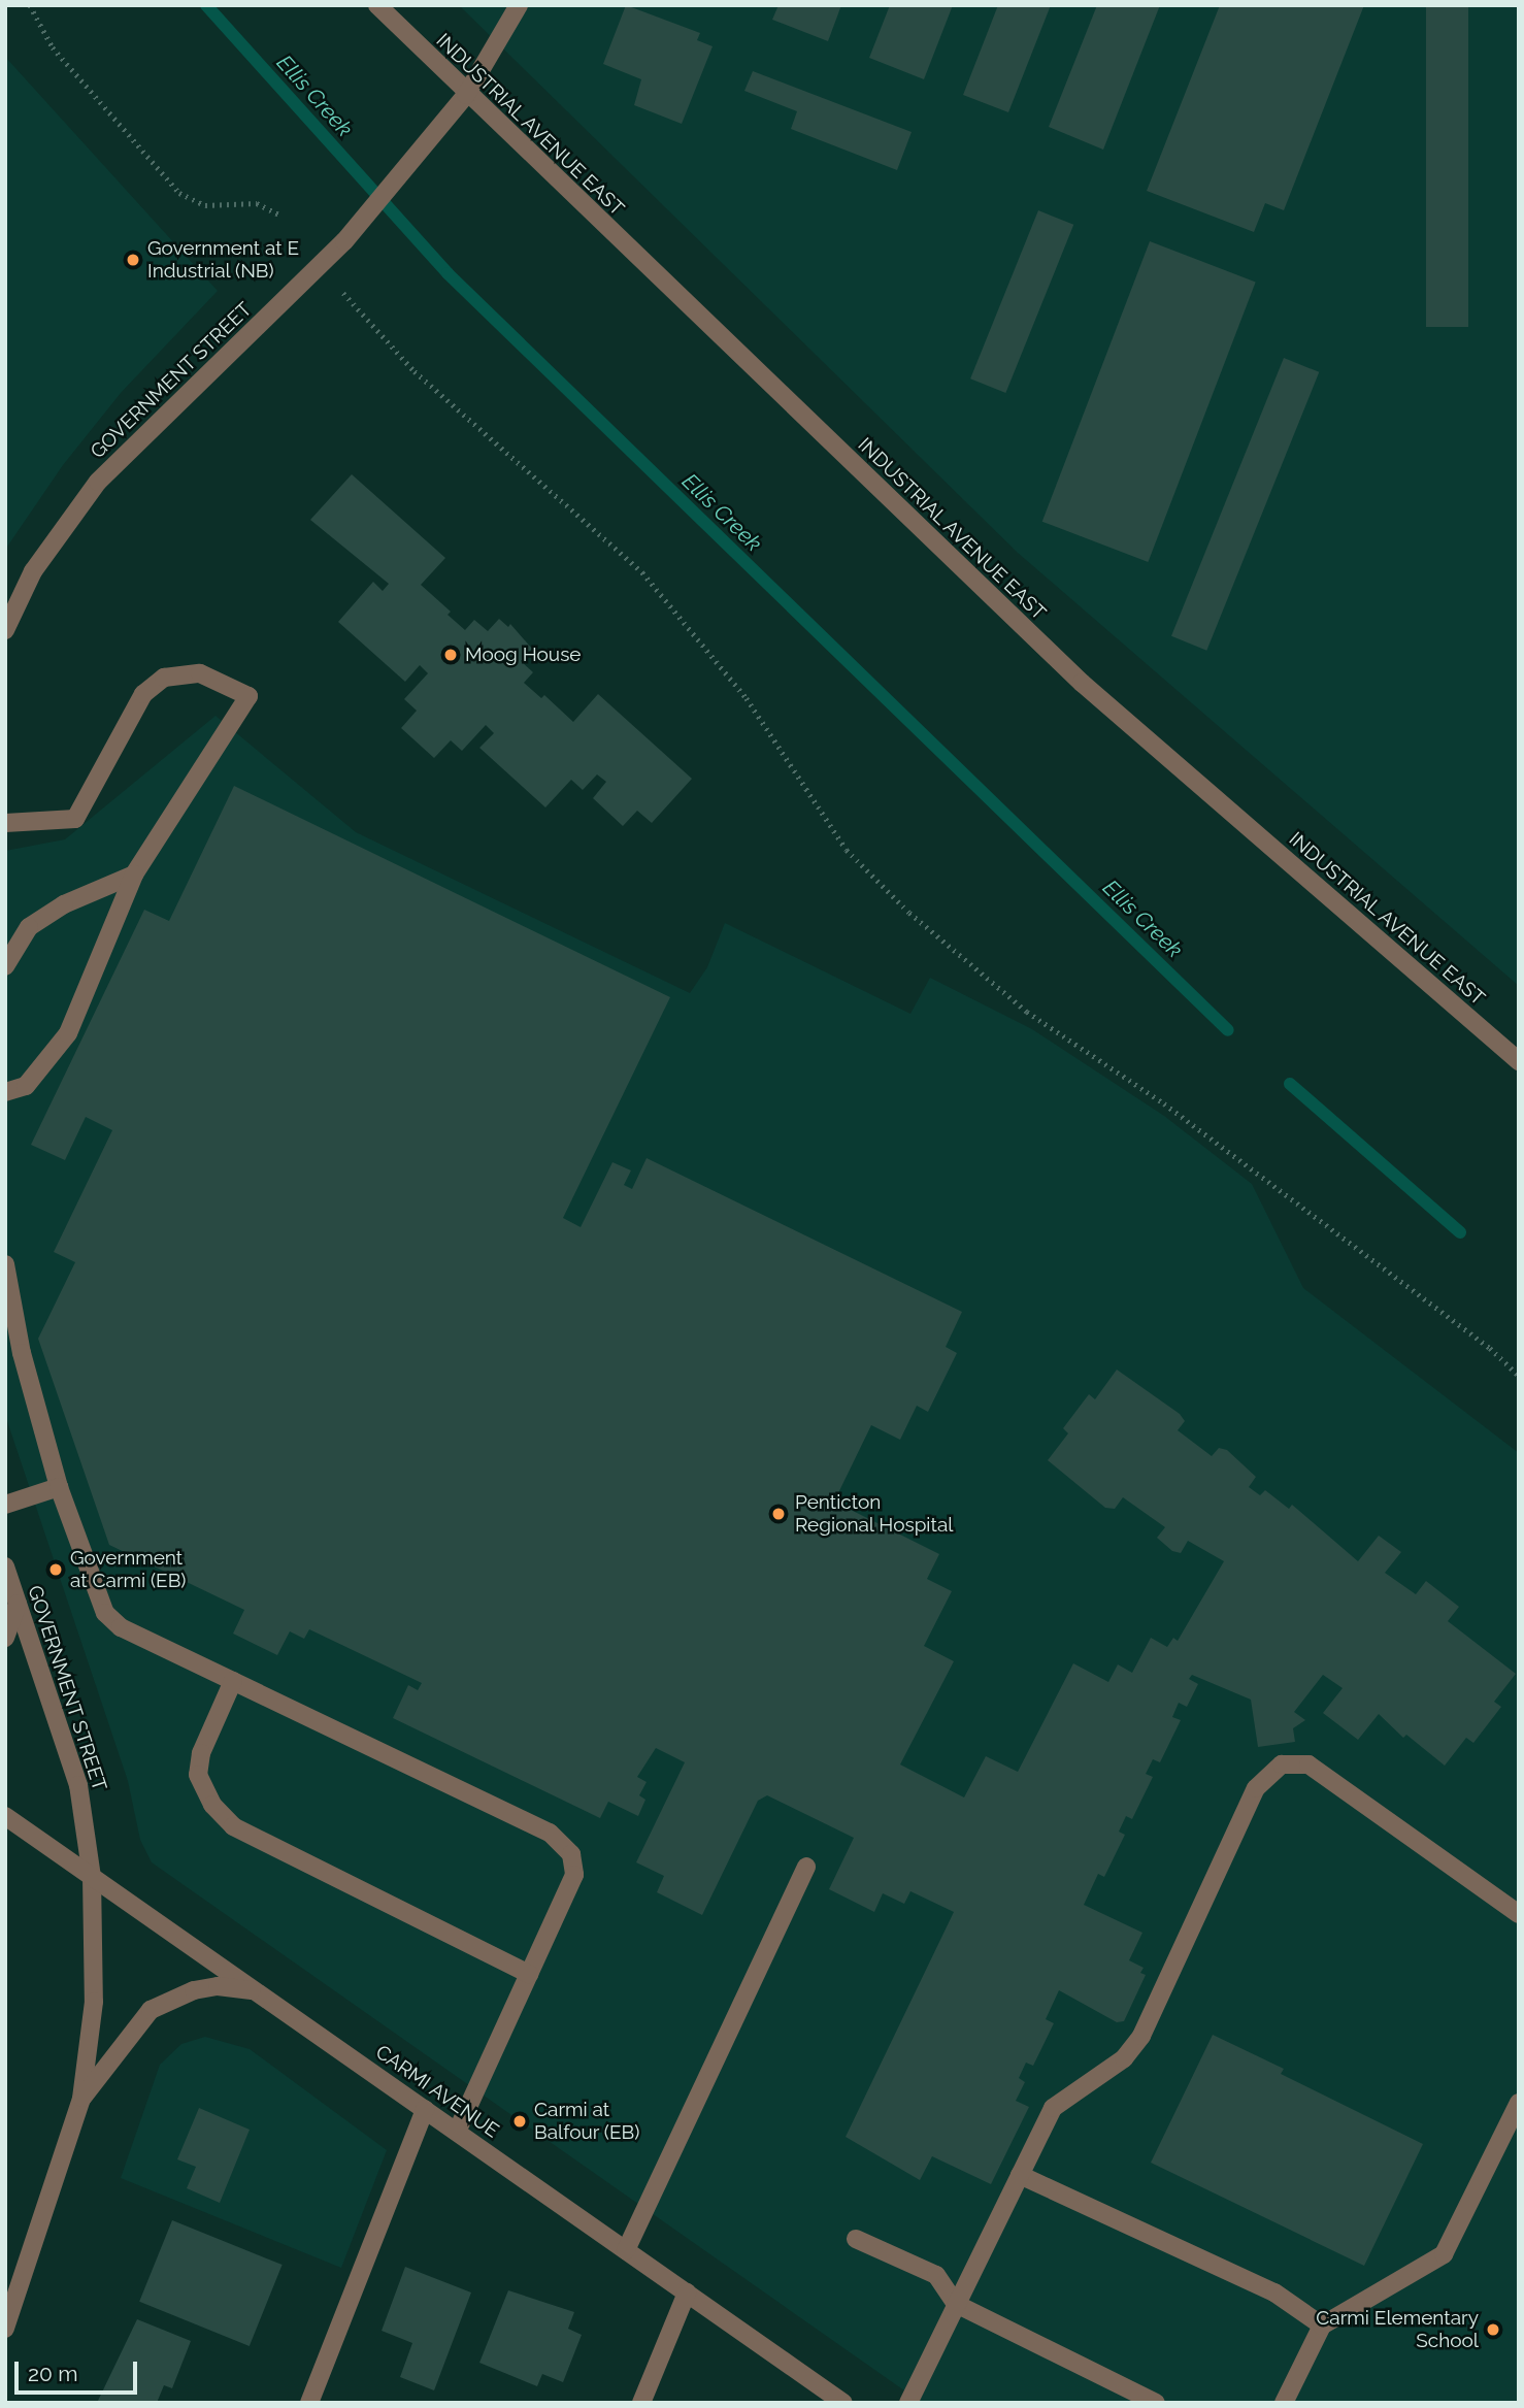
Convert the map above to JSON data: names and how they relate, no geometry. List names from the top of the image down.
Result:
{
  "streets": {
    "street": ["INDUSTRIAL AVENUE EAST", "GOVERNMENT STREET", "CARMI AVENUE"]
  },
  "crossings": [
    ["INDUSTRIAL AVENUE EAST", "GOVERNMENT STREET"],
    ["GOVERNMENT STREET", "CARMI AVENUE"]
  ],
  "water": ["Ellis Creek"],
  "places": [
    "Government at E Industrial (NB)",
    "Moog House",
    "Penticton Regional Hospital",
    "Government at Carmi (EB)",
    "Carmi at Balfour (EB)",
    "Carmi Elementary School"
  ],
  "scale_bar": "20 m"
}
